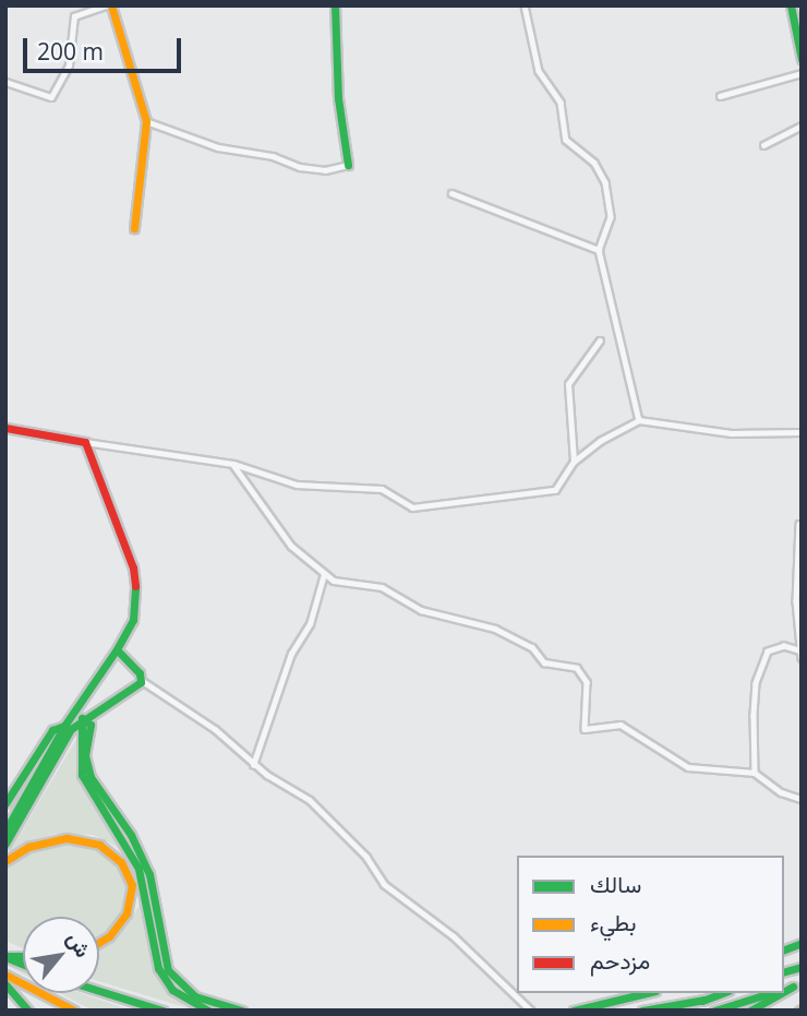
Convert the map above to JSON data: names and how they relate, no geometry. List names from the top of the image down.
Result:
{
  "legend": ["سالك", "بطيء", "مزدحم"],
  "scale_bar": "200 m",
  "north": "top right"
}
